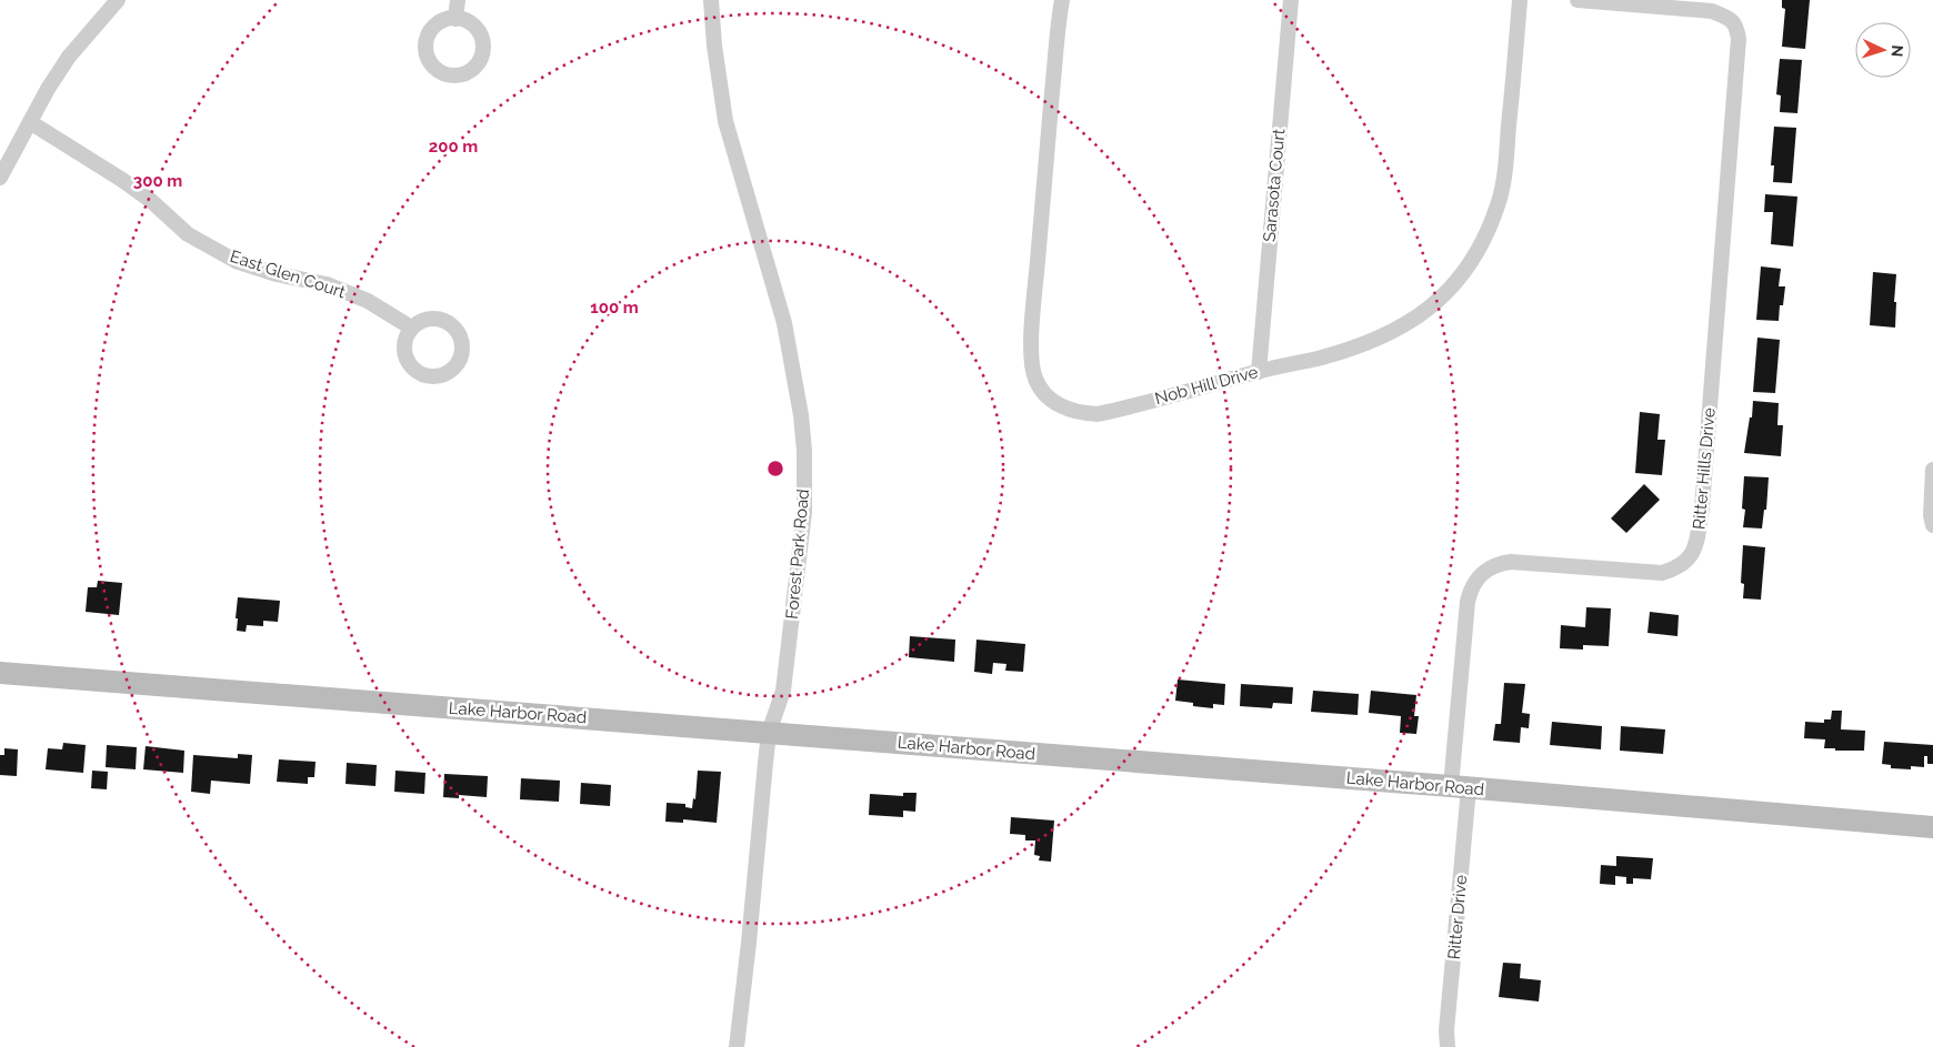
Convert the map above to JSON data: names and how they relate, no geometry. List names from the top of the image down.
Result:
{
  "streets": {
    "street": [
      "Sarasota Court",
      "East Glen Court",
      "Nob Hill Drive",
      "Ritter Hills Drive",
      "Forest Park Road",
      "Lake Harbor Road",
      "Ritter Drive"
    ]
  },
  "crossings": [
    ["Sarasota Court", "Nob Hill Drive"],
    ["Ritter Hills Drive", "Lake Harbor Road"],
    ["Ritter Hills Drive", "Ritter Drive"],
    ["Forest Park Road", "Lake Harbor Road"],
    ["Lake Harbor Road", "Ritter Drive"]
  ],
  "north": "right",
  "rings": ["200 m", "300 m", "100 m"]
}
